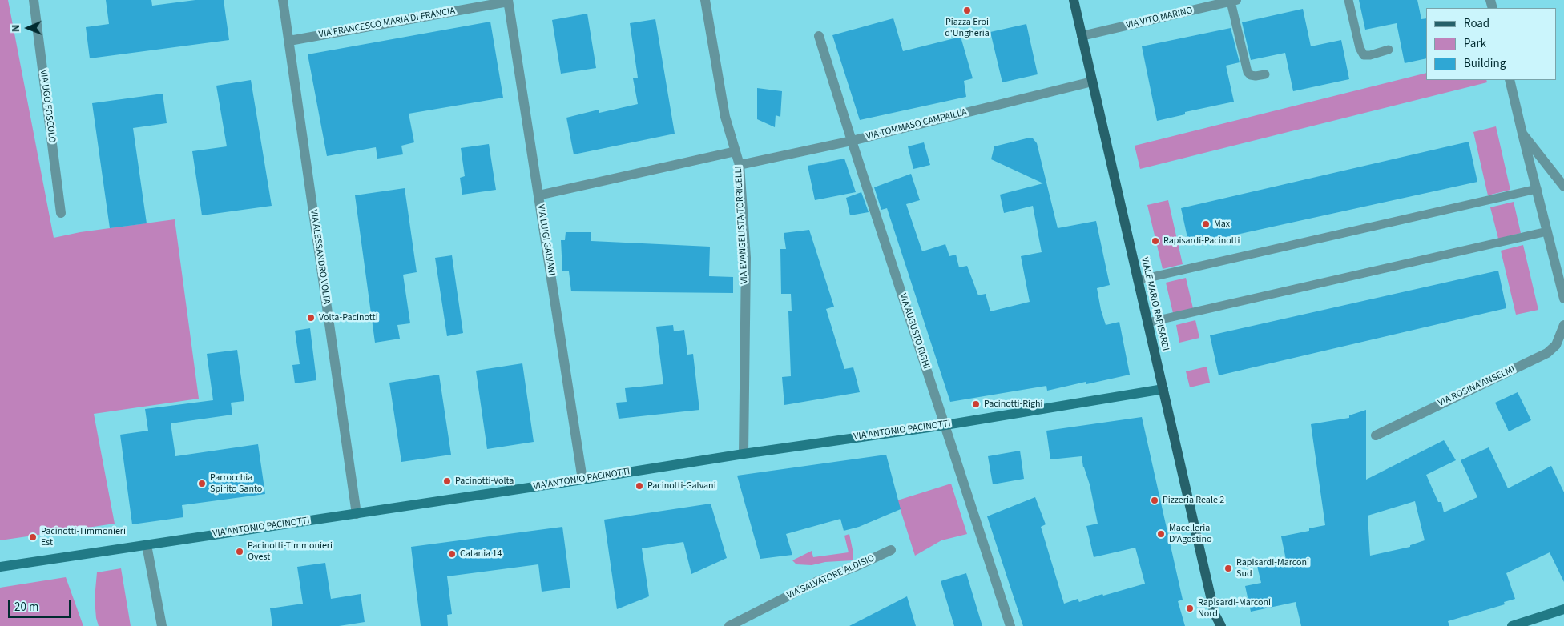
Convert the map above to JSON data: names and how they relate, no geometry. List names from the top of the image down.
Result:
{
  "streets": {
    "main road": ["VIALE MARIO RAPISARDI", "VIA ANTONIO PACINOTTI"],
    "street": [
      "VIA VITO MARINO",
      "VIA FRANCESCO MARIA DI FRANCIA",
      "VIA UGO FOSCOLO",
      "VIA TOMMASO CAMPAILLA",
      "VIA EVANGELISTA TORRICELLI",
      "VIA LUIGI GALVANI",
      "VIA ALESSANDRO VOLTA",
      "VIA AUGUSTO RIGHI",
      "VIA ROSINA ANSELMI",
      "VIA SALVATORE ALDISIO"
    ]
  },
  "crossings": [
    ["VIA VITO MARINO", "VIALE MARIO RAPISARDI"],
    ["VIA FRANCESCO MARIA DI FRANCIA", "VIA LUIGI GALVANI"],
    ["VIA FRANCESCO MARIA DI FRANCIA", "VIA ALESSANDRO VOLTA"],
    ["VIA TOMMASO CAMPAILLA", "VIA EVANGELISTA TORRICELLI"],
    ["VIA TOMMASO CAMPAILLA", "VIALE MARIO RAPISARDI"],
    ["VIA TOMMASO CAMPAILLA", "VIA AUGUSTO RIGHI"],
    ["VIA EVANGELISTA TORRICELLI", "VIA ANTONIO PACINOTTI"],
    ["VIA LUIGI GALVANI", "VIA ANTONIO PACINOTTI"],
    ["VIA ALESSANDRO VOLTA", "VIA ANTONIO PACINOTTI"],
    ["VIALE MARIO RAPISARDI", "VIA ANTONIO PACINOTTI"],
    ["VIA AUGUSTO RIGHI", "VIA ANTONIO PACINOTTI"]
  ],
  "places": [
    "Piazza Eroi d'Ungheria",
    "Max",
    "Rapisardi-Pacinotti",
    "Volta-Pacinotti",
    "Pacinotti-Righi",
    "Pacinotti-Volta",
    "Parrocchia Spirito Santo",
    "Pacinotti-Galvani",
    "Pizzeria Reale 2",
    "Macelleria D'Agostino",
    "Pacinotti-Timmonieri Est",
    "Pacinotti-Timmonieri Ovest",
    "Catania 14",
    "Rapisardi-Marconi Sud",
    "Rapisardi-Marconi Nord"
  ],
  "legend": ["Road", "Park", "Building"],
  "scale_bar": "20 m",
  "north": "left"
}
